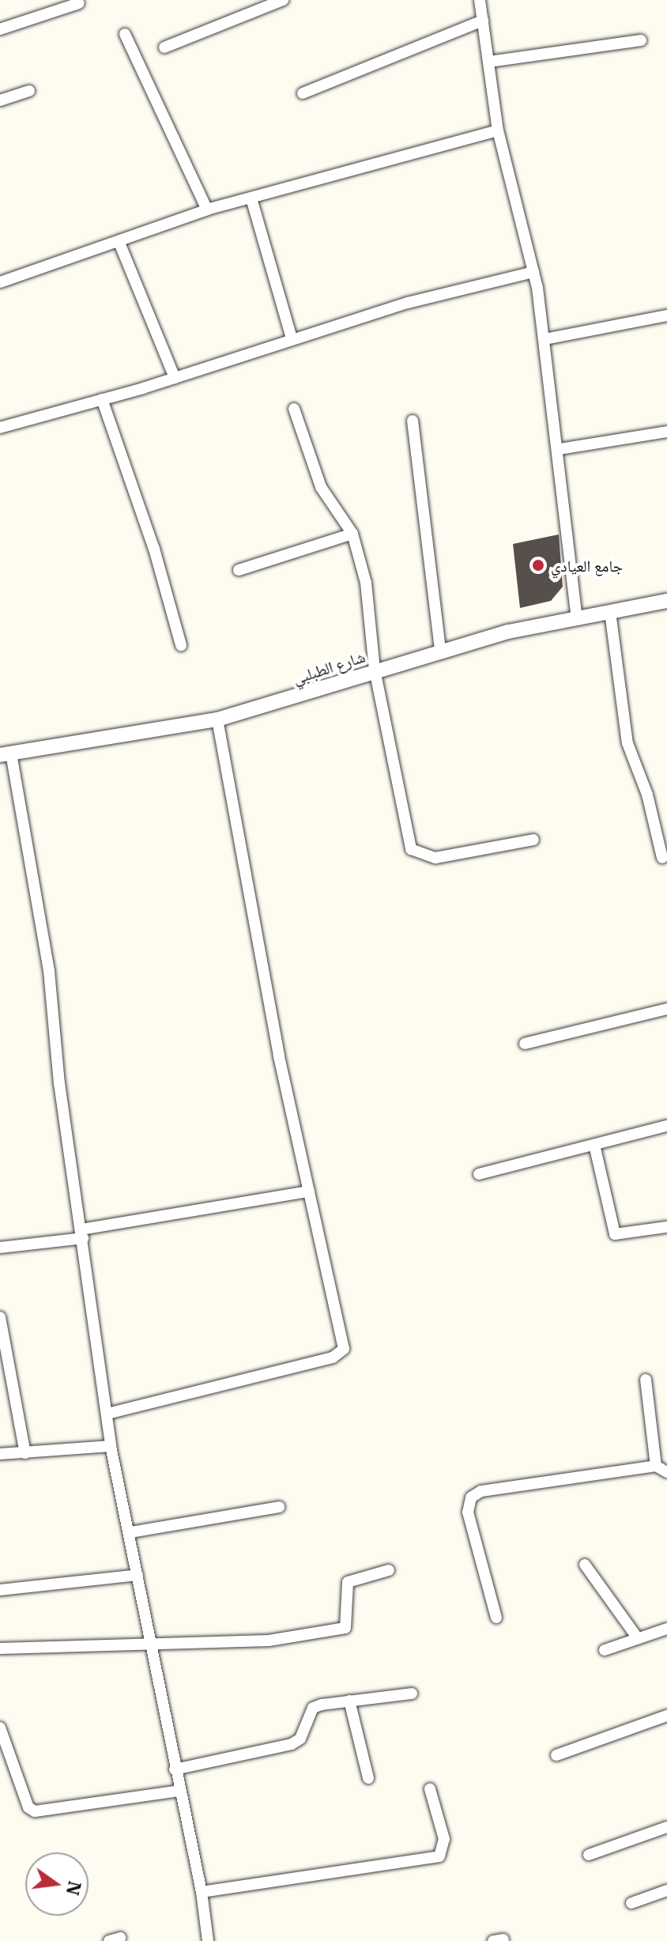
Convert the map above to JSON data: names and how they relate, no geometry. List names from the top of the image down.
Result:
{
  "streets": {
    "street": ["شارع الطبلبي"]
  },
  "places": ["جامع العيادي"],
  "north": "right"
}
